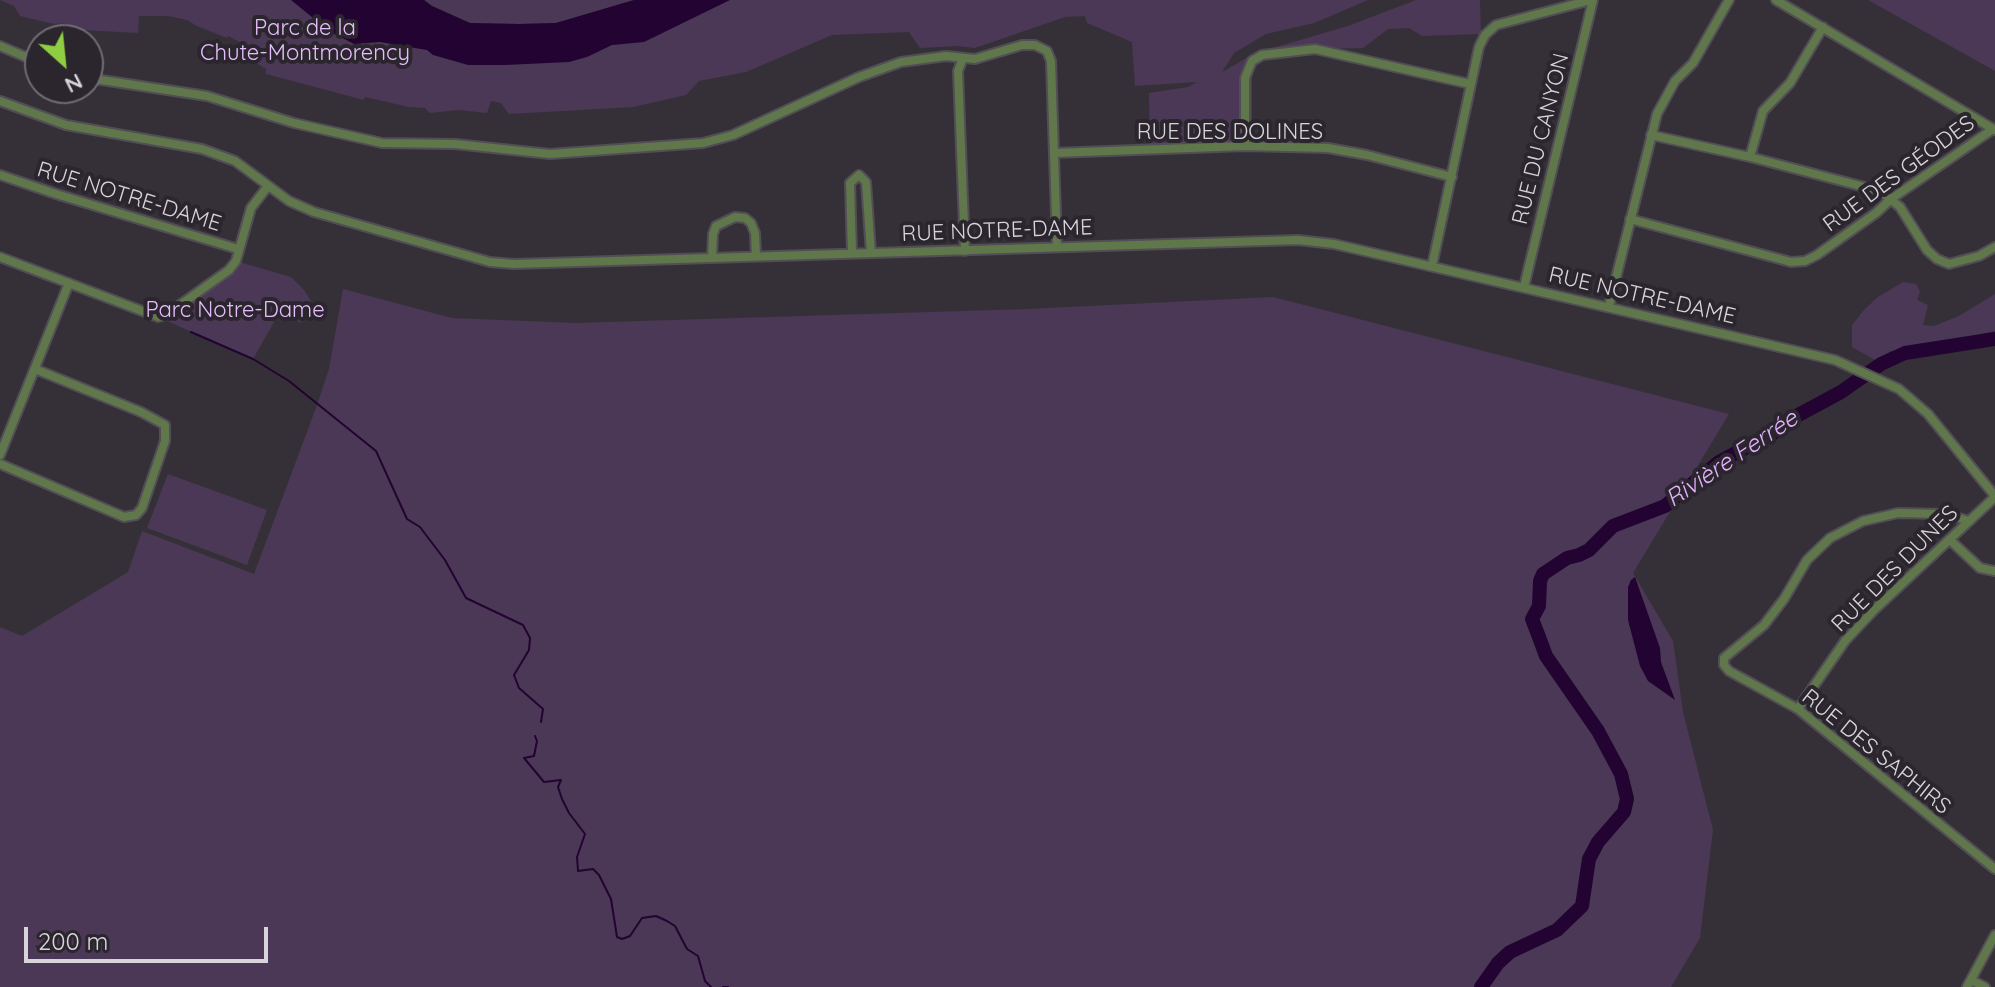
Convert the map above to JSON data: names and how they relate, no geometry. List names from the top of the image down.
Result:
{
  "streets": {
    "street": [
      "RUE DES DOLINES",
      "RUE DU CANYON",
      "RUE DES GÉODES",
      "RUE NOTRE-DAME",
      "RUE DES DUNES",
      "RUE DES SAPHIRS"
    ]
  },
  "crossings": [
    ["RUE DU CANYON", "RUE NOTRE-DAME"],
    ["RUE NOTRE-DAME", "RUE DES DUNES"],
    ["RUE DES DUNES", "RUE DES SAPHIRS"]
  ],
  "water": ["Rivière Ferrée"],
  "parks": ["Parc de la Chute-Montmorency", "Parc Notre-Dame"],
  "scale_bar": "200 m",
  "north": "bottom right"
}
